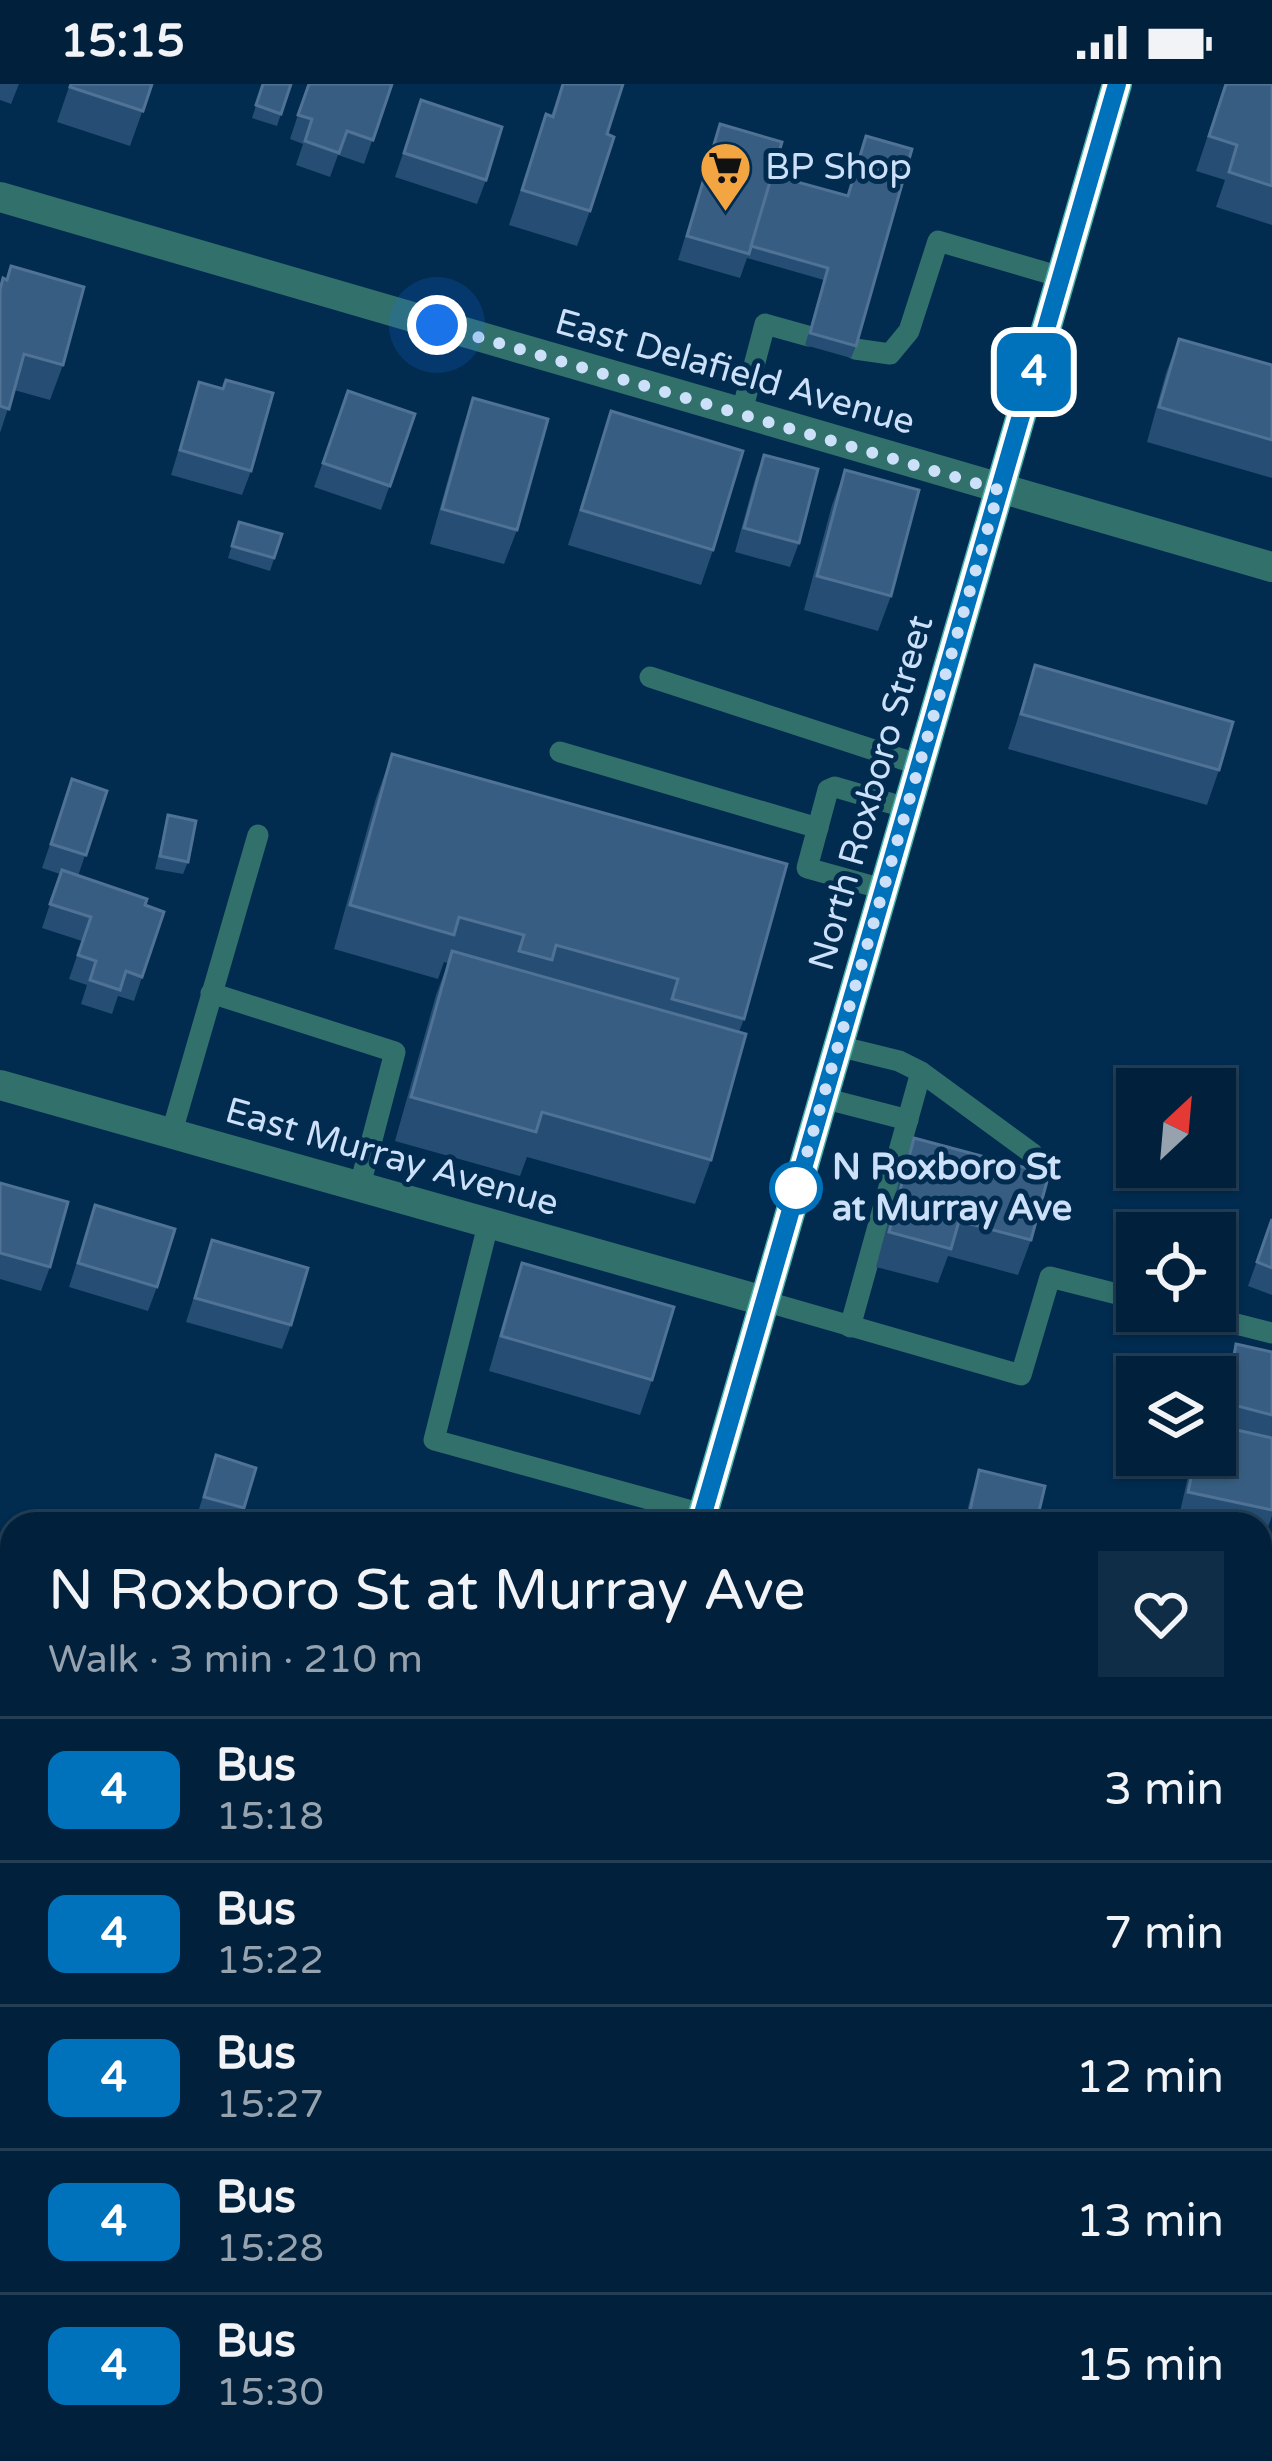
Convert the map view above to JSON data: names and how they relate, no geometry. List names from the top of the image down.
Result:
{
  "streets": {
    "main road": ["North Roxboro Street"],
    "street": ["East Delafield Avenue", "East Murray Avenue"]
  },
  "crossings": [
    ["East Delafield Avenue", "North Roxboro Street"],
    ["North Roxboro Street", "East Murray Avenue"]
  ],
  "places": {
    "supermarket": ["BP Shop"],
    "other": ["N Roxboro St at Murray Ave"]
  },
  "lines": ["bus line 4"],
  "north": "top right",
  "page": {
    "status": "15:15",
    "on_map": "4",
    "heading": ["N Roxboro St at Murray Ave", "Walk · 3 min · 210 m"],
    "list": [
      {
        "mark": "4",
        "name": "Bus",
        "note": "15:18",
        "value": "3 min"
      },
      {
        "mark": "4",
        "name": "Bus",
        "note": "15:22",
        "value": "7 min"
      },
      {
        "mark": "4",
        "name": "Bus",
        "note": "15:27",
        "value": "12 min"
      },
      {
        "mark": "4",
        "name": "Bus",
        "note": "15:28",
        "value": "13 min"
      },
      {
        "mark": "4",
        "name": "Bus",
        "note": "15:30",
        "value": "15 min"
      }
    ]
  }
}
